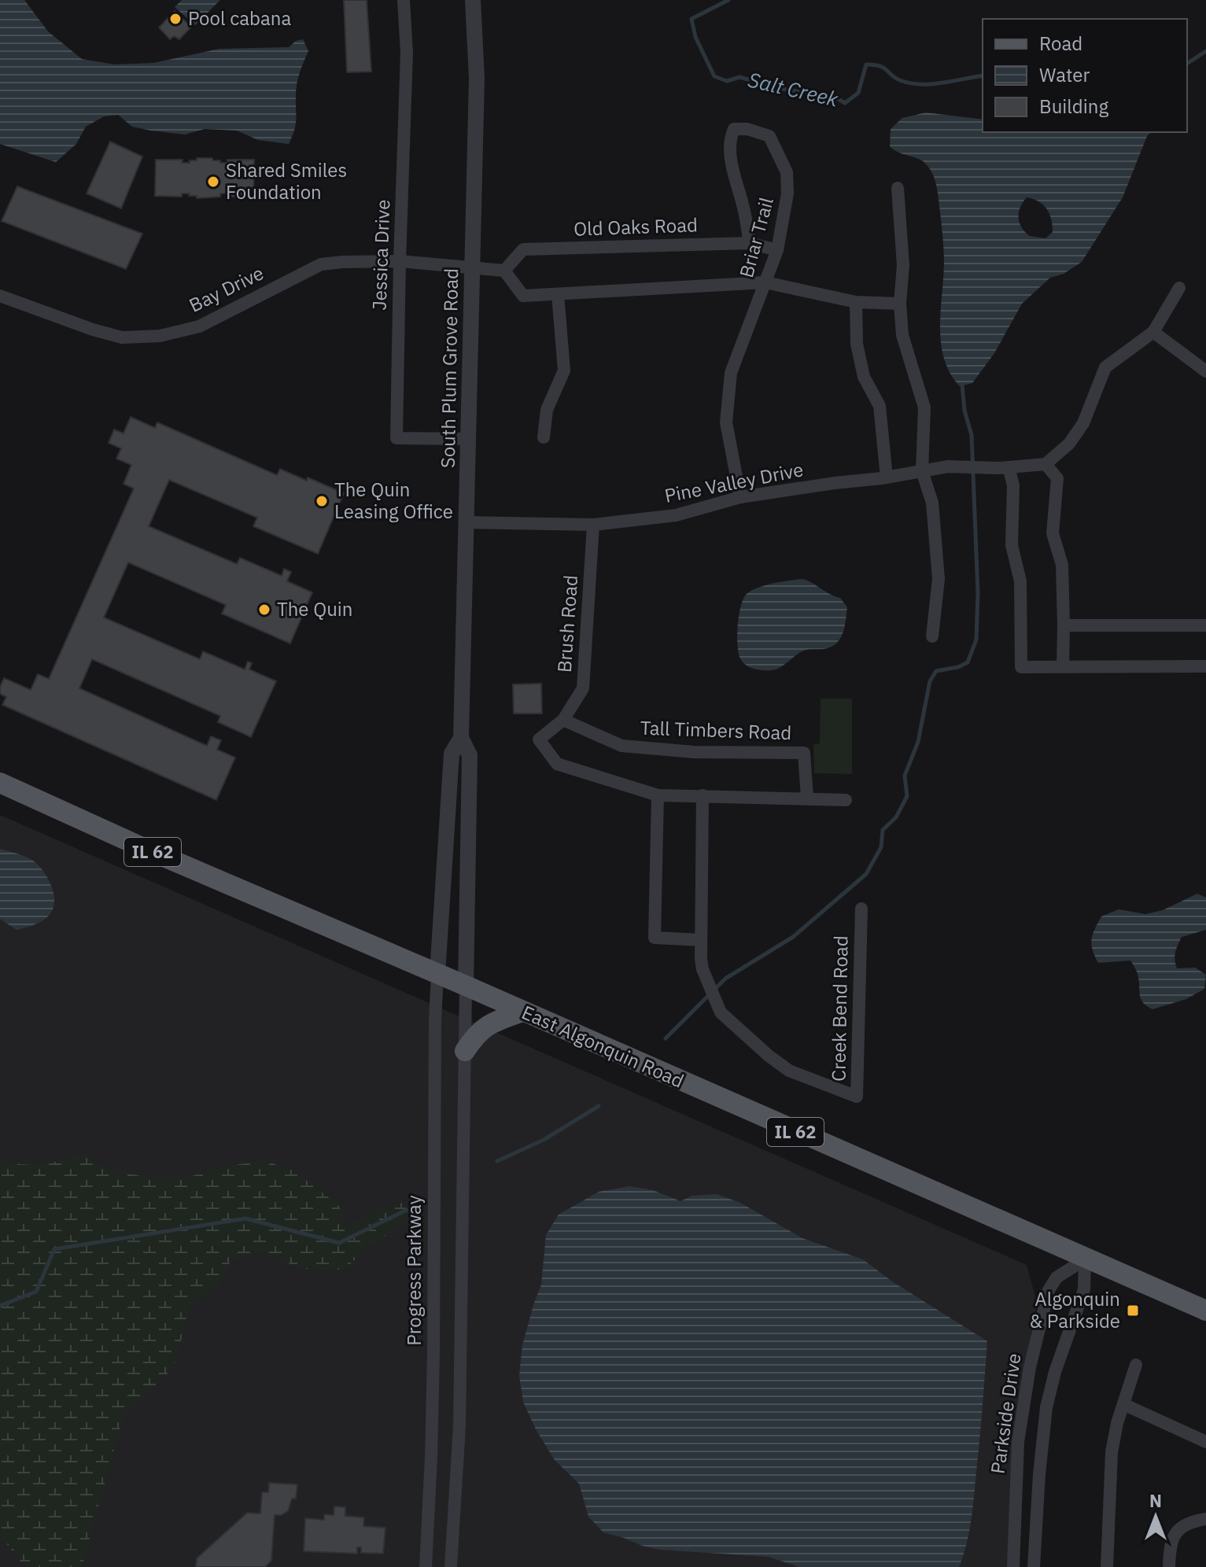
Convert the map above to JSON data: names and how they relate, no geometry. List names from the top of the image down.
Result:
{
  "streets": {
    "main road": ["IL 62", "East Algonquin Road"],
    "street": [
      "Old Oaks Road",
      "Briar Trail",
      "Jessica Drive",
      "Bay Drive",
      "South Plum Grove Road",
      "Pine Valley Drive",
      "Brush Road",
      "Tall Timbers Road",
      "Creek Bend Road",
      "Progress Parkway",
      "Parkside Drive"
    ]
  },
  "crossings": [
    ["Old Oaks Road", "Briar Trail"],
    ["Briar Trail", "Pine Valley Drive"],
    ["Jessica Drive", "Bay Drive"],
    ["Jessica Drive", "South Plum Grove Road"],
    ["Bay Drive", "South Plum Grove Road"],
    ["South Plum Grove Road", "Pine Valley Drive"],
    ["South Plum Grove Road", "East Algonquin Road"],
    ["South Plum Grove Road", "Progress Parkway"],
    ["Pine Valley Drive", "Brush Road"],
    ["Brush Road", "Tall Timbers Road"],
    ["East Algonquin Road", "Progress Parkway"],
    ["East Algonquin Road", "Parkside Drive"]
  ],
  "water": ["Salt Creek"],
  "places": {
    "other": [
      "Pool cabana",
      "Shared Smiles Foundation",
      "The Quin Leasing Office",
      "The Quin"
    ],
    "transit": ["Algonquin & Parkside"]
  },
  "legend": ["Road", "Water", "Building"],
  "north": "top"
}
